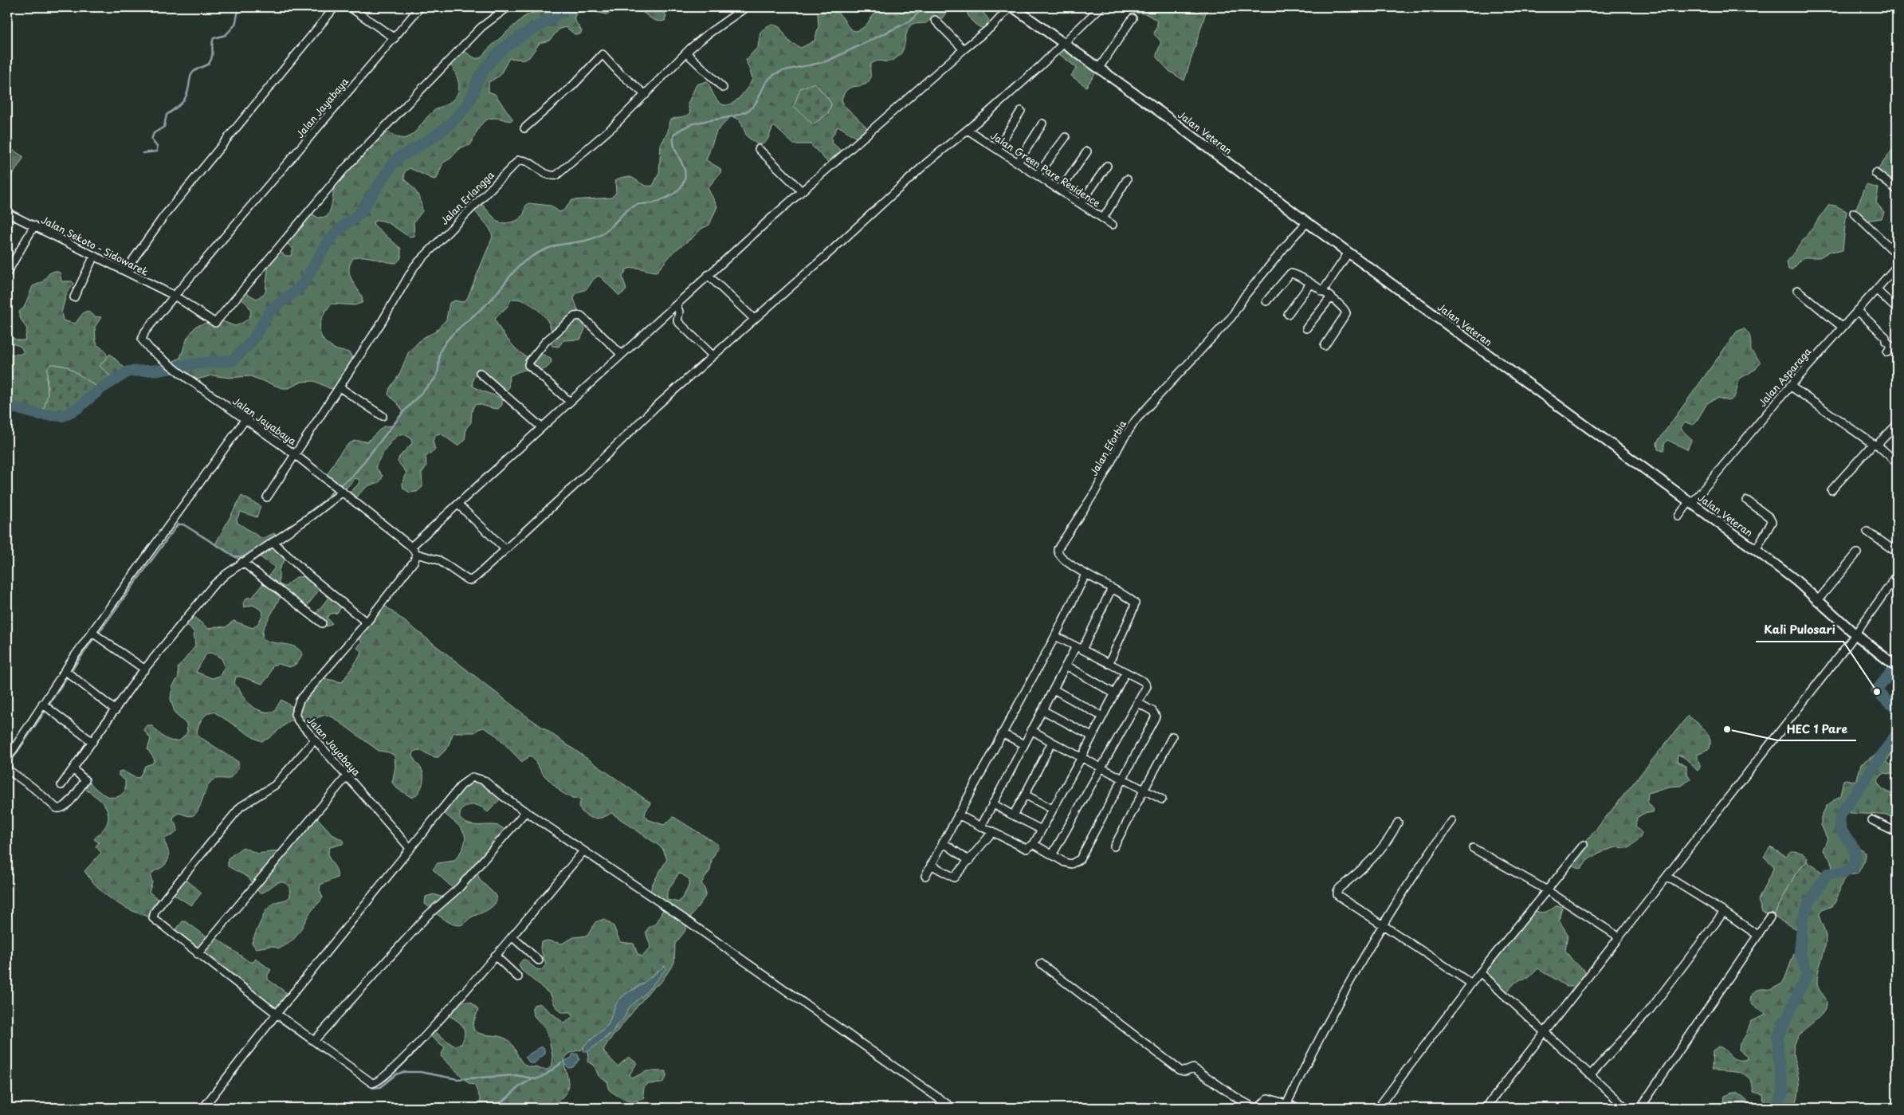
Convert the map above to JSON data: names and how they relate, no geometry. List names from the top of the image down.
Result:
{
  "streets": {
    "main road": ["Jalan Veteran"],
    "street": [
      "Jalan Jayabaya",
      "Jalan Green Pare Residence",
      "Jalan Erlangga",
      "Jalan Sekoto - Sidowarek",
      "Jalan Asparaga",
      "Jalan Eforbia"
    ]
  },
  "crossings": [
    ["Jalan Jayabaya", "Jalan Erlangga"],
    ["Jalan Jayabaya", "Jalan Sekoto - Sidowarek"],
    ["Jalan Veteran", "Jalan Asparaga"],
    ["Jalan Veteran", "Jalan Eforbia"]
  ],
  "places": ["Kali Pulosari", "HEC 1 Pare"]
}
